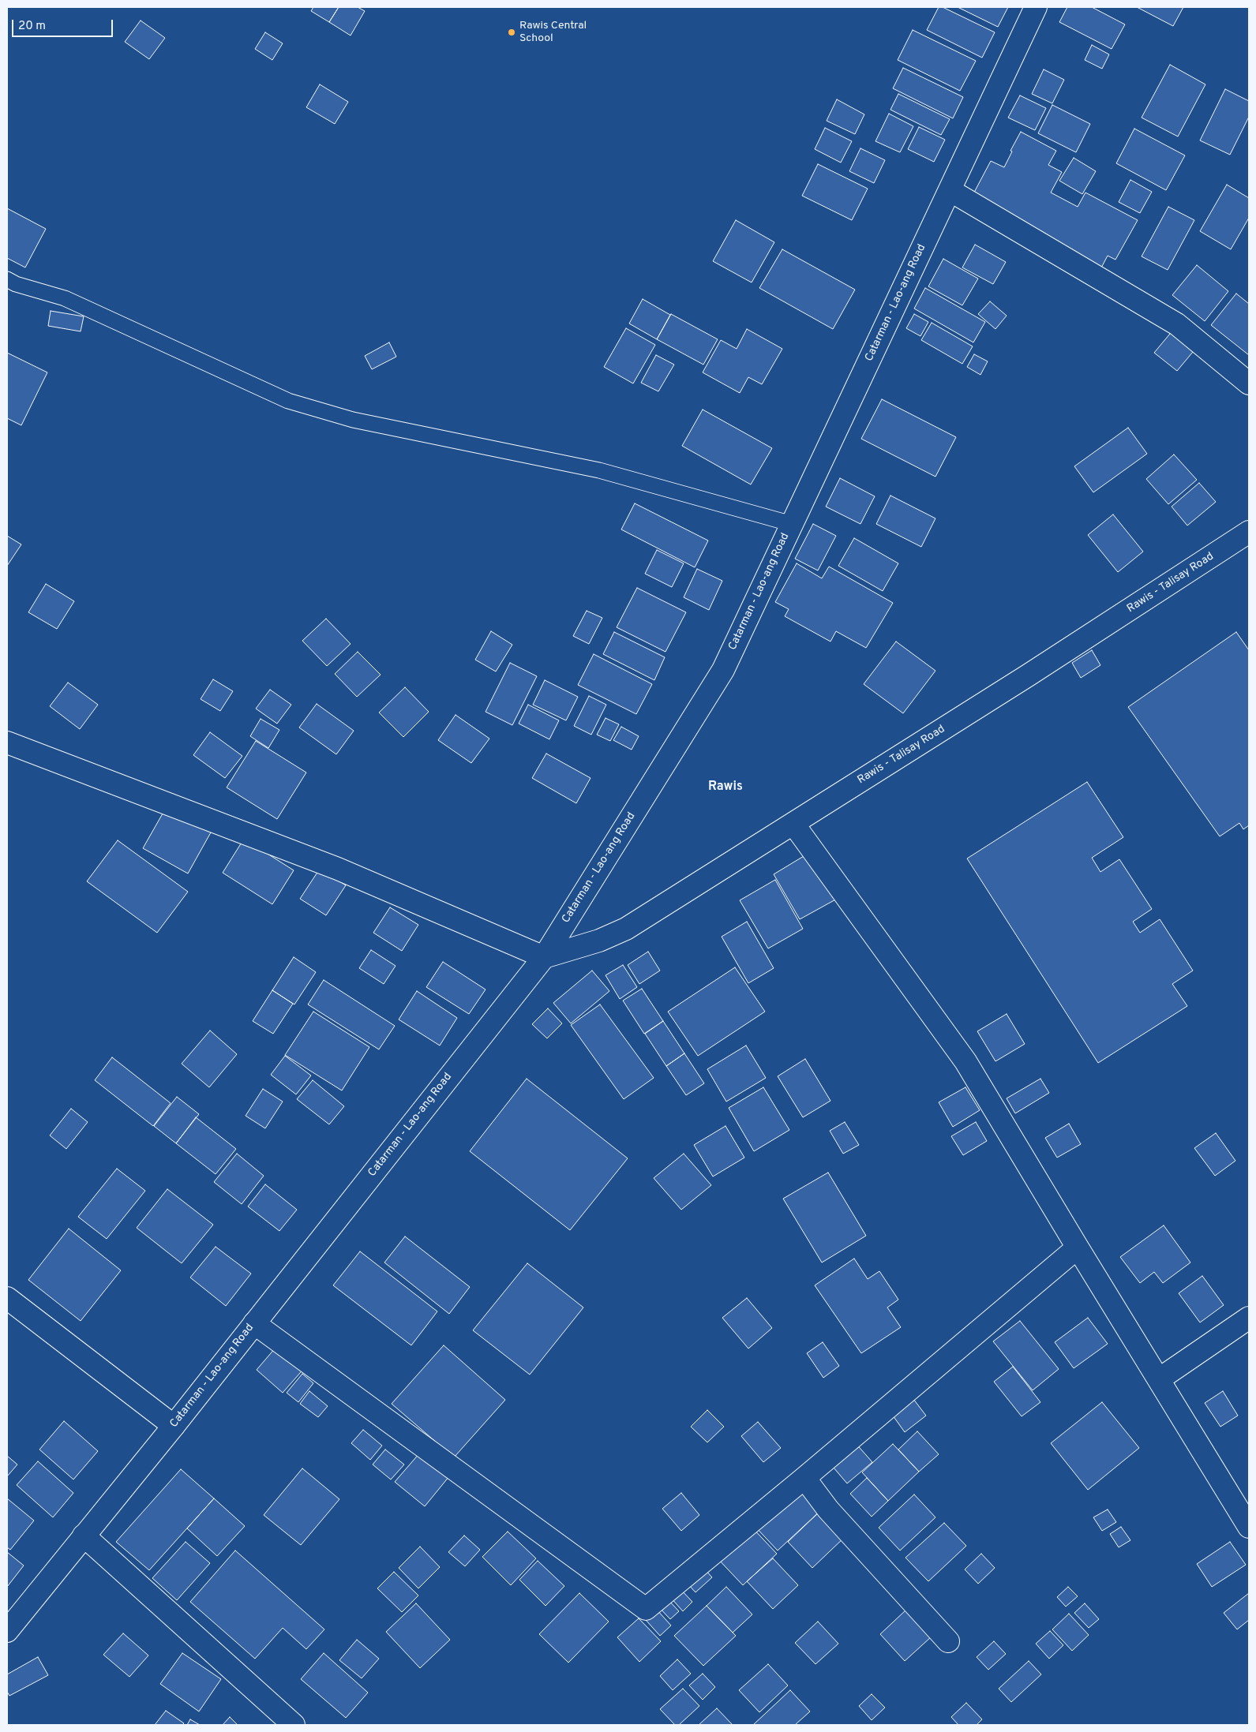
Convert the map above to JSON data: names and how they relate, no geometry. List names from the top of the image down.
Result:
{
  "streets": {
    "street": ["Catarman - Lao-ang Road", "Rawis - Talisay Road"]
  },
  "crossings": [
    ["Catarman - Lao-ang Road", "Rawis - Talisay Road"]
  ],
  "districts": ["Rawis"],
  "places": ["Rawis Central School"],
  "scale_bar": "20 m"
}
